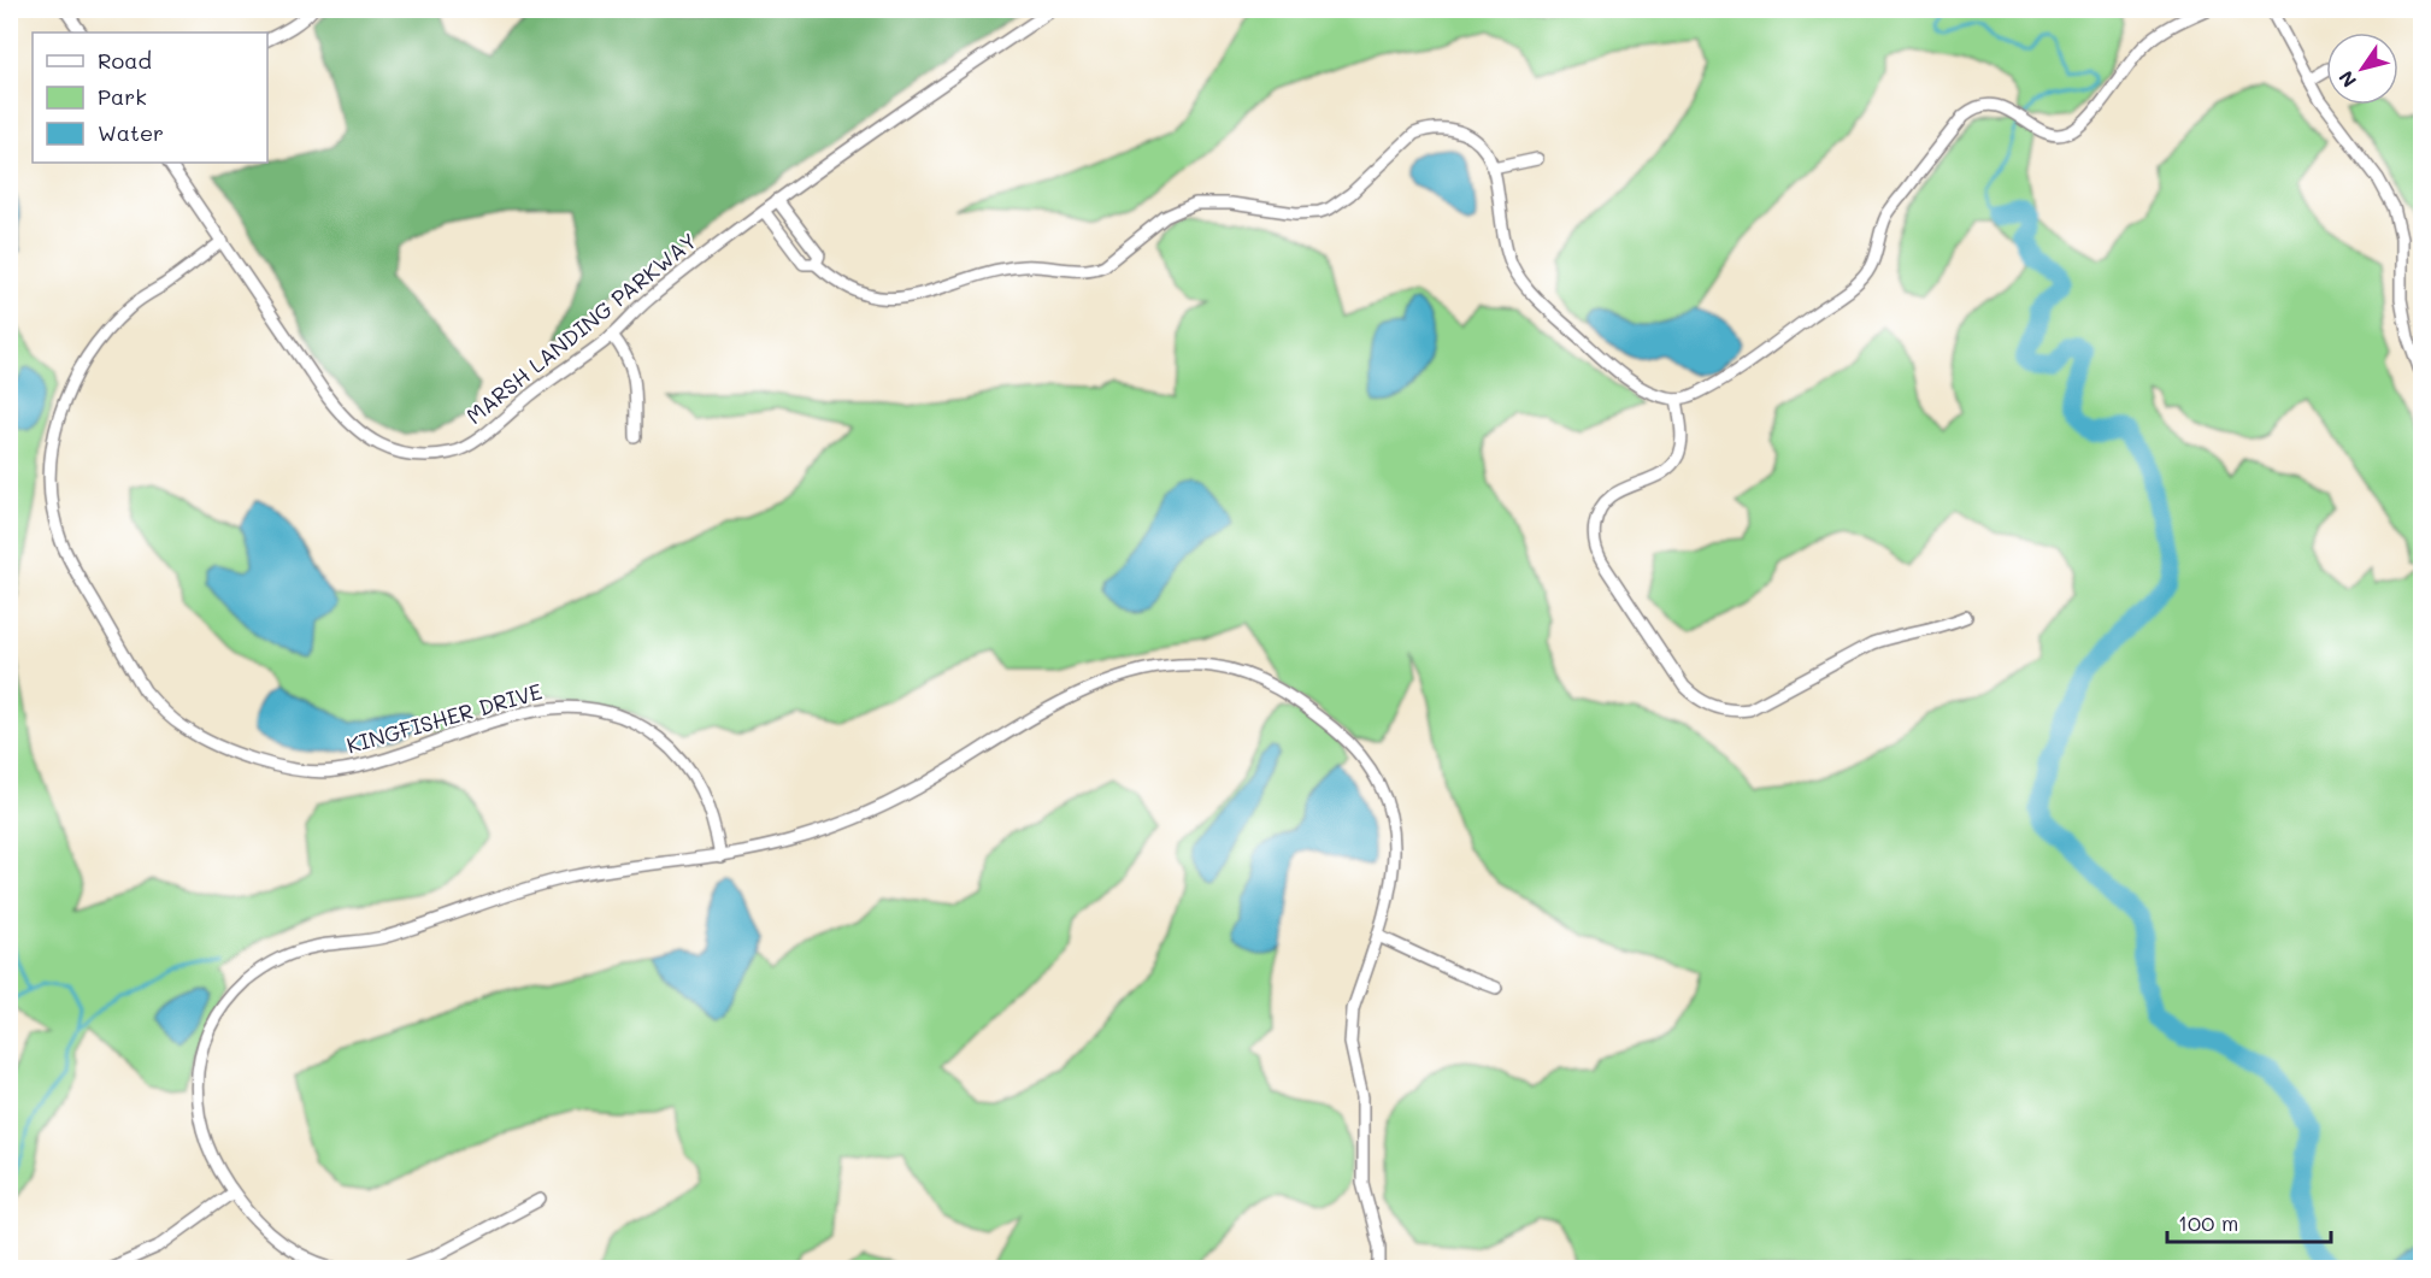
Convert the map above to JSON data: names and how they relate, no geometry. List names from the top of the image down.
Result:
{
  "streets": {
    "street": ["MARSH LANDING PARKWAY", "KINGFISHER DRIVE"]
  },
  "crossings": [
    ["MARSH LANDING PARKWAY", "KINGFISHER DRIVE"]
  ],
  "legend": ["Road", "Park", "Water"],
  "scale_bar": "100 m",
  "north": "bottom left"
}
